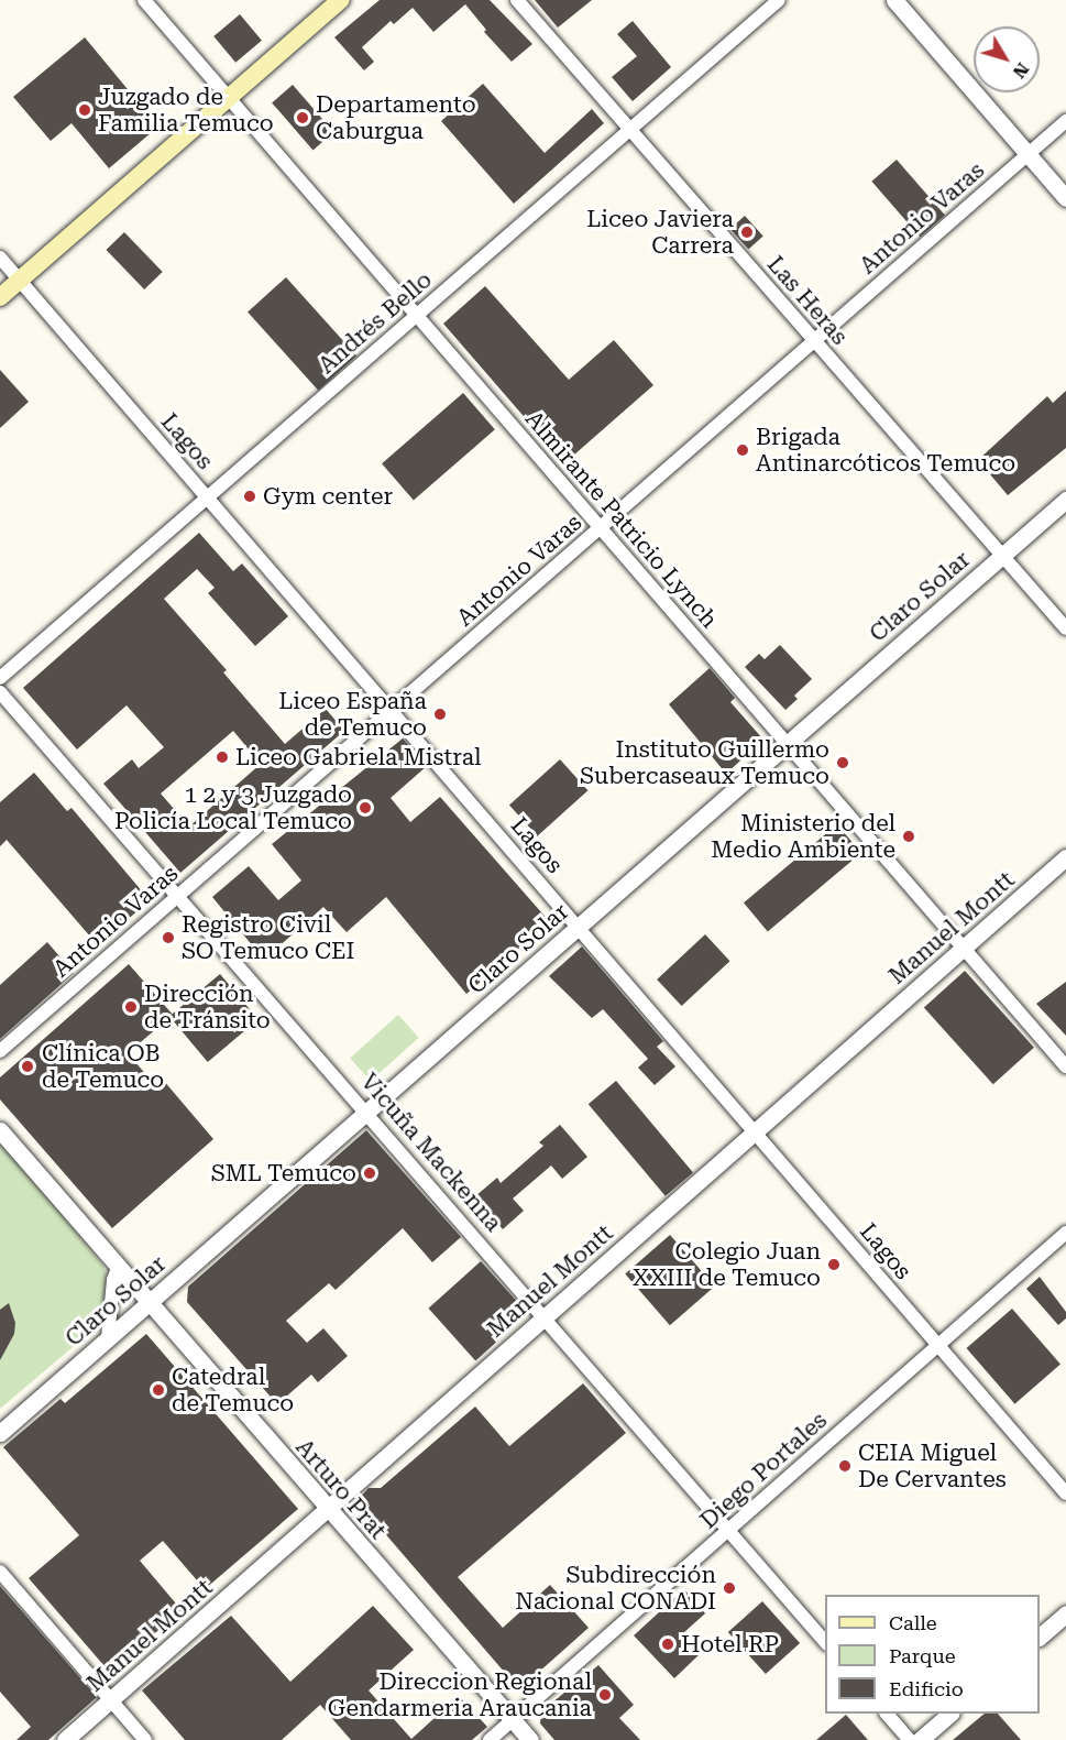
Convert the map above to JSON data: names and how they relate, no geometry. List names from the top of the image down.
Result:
{
  "streets": {
    "street": [
      "Antonio Varas",
      "Las Heras",
      "Andrés Bello",
      "Lagos",
      "Almirante Patricio Lynch",
      "Claro Solar",
      "Manuel Montt",
      "Vicuña Mackenna",
      "Diego Portales",
      "Arturo Prat"
    ]
  },
  "crossings": [
    ["Antonio Varas", "Las Heras"],
    ["Antonio Varas", "Lagos"],
    ["Antonio Varas", "Almirante Patricio Lynch"],
    ["Antonio Varas", "Vicuña Mackenna"],
    ["Las Heras", "Andrés Bello"],
    ["Las Heras", "Claro Solar"],
    ["Andrés Bello", "Lagos"],
    ["Andrés Bello", "Almirante Patricio Lynch"],
    ["Lagos", "Claro Solar"],
    ["Lagos", "Manuel Montt"],
    ["Lagos", "Diego Portales"],
    ["Almirante Patricio Lynch", "Claro Solar"],
    ["Almirante Patricio Lynch", "Manuel Montt"],
    ["Claro Solar", "Vicuña Mackenna"],
    ["Claro Solar", "Arturo Prat"],
    ["Manuel Montt", "Vicuña Mackenna"],
    ["Manuel Montt", "Arturo Prat"],
    ["Vicuña Mackenna", "Diego Portales"],
    ["Diego Portales", "Arturo Prat"]
  ],
  "places": [
    "Juzgado de Familia Temuco",
    "Departamento Caburgua",
    "Liceo Javiera Carrera",
    "Brigada Antinarcóticos Temuco",
    "Gym center",
    "Liceo España de Temuco",
    "Liceo Gabriela Mistral",
    "Instituto Guillermo Subercaseaux Temuco",
    "1 2 y 3 Juzgado Policía Local Temuco",
    "Ministerio del Medio Ambiente",
    "Registro Civil SO Temuco CEI",
    "Dirección de Tránsito",
    "Clínica OB de Temuco",
    "SML Temuco",
    "Colegio Juan XXIII de Temuco",
    "Catedral de Temuco",
    "CEIA Miguel De Cervantes",
    "Subdirección Nacional CONADI",
    "Hotel RP",
    "Direccion Regional Gendarmeria Araucania"
  ],
  "legend": ["Calle", "Parque", "Edificio"],
  "north": "bottom right"
}
